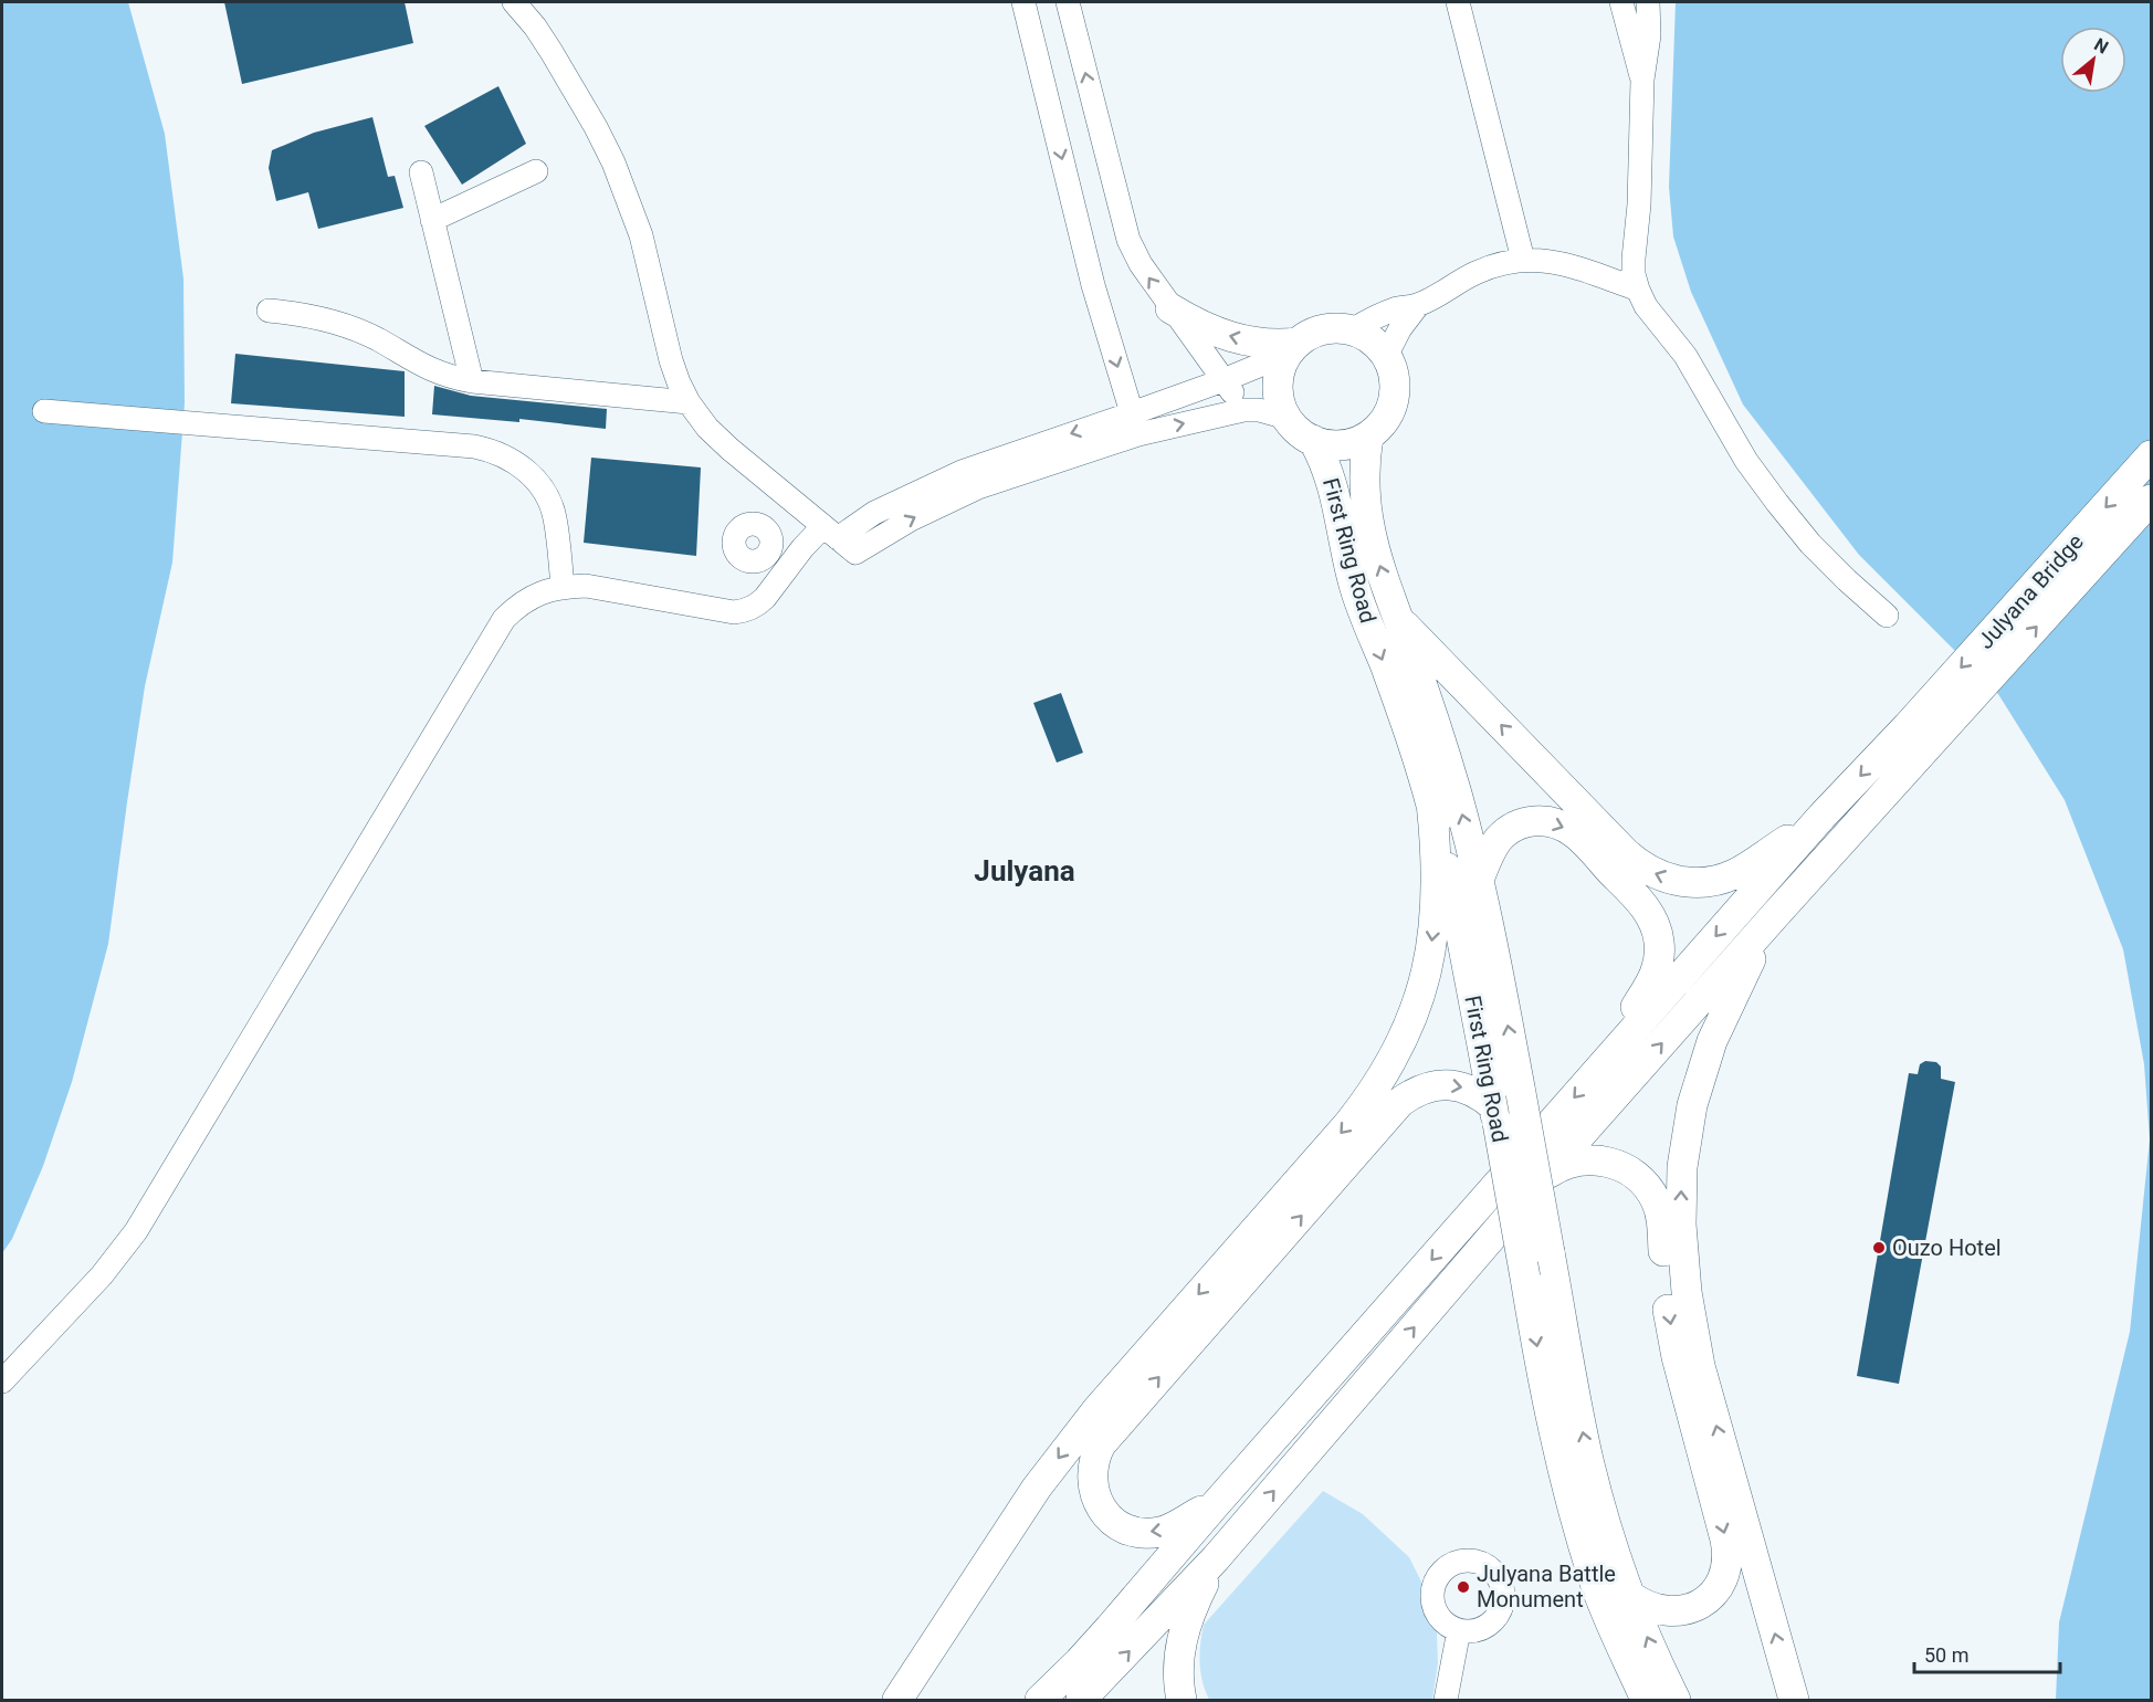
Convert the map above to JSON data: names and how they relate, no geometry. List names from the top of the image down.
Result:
{
  "streets": {
    "main road": ["First Ring Road", "Julyana Bridge"]
  },
  "districts": ["Julyana"],
  "places": ["Ouzo Hotel", "Julyana Battle Monument"],
  "scale_bar": "50 m",
  "north": "top right"
}
